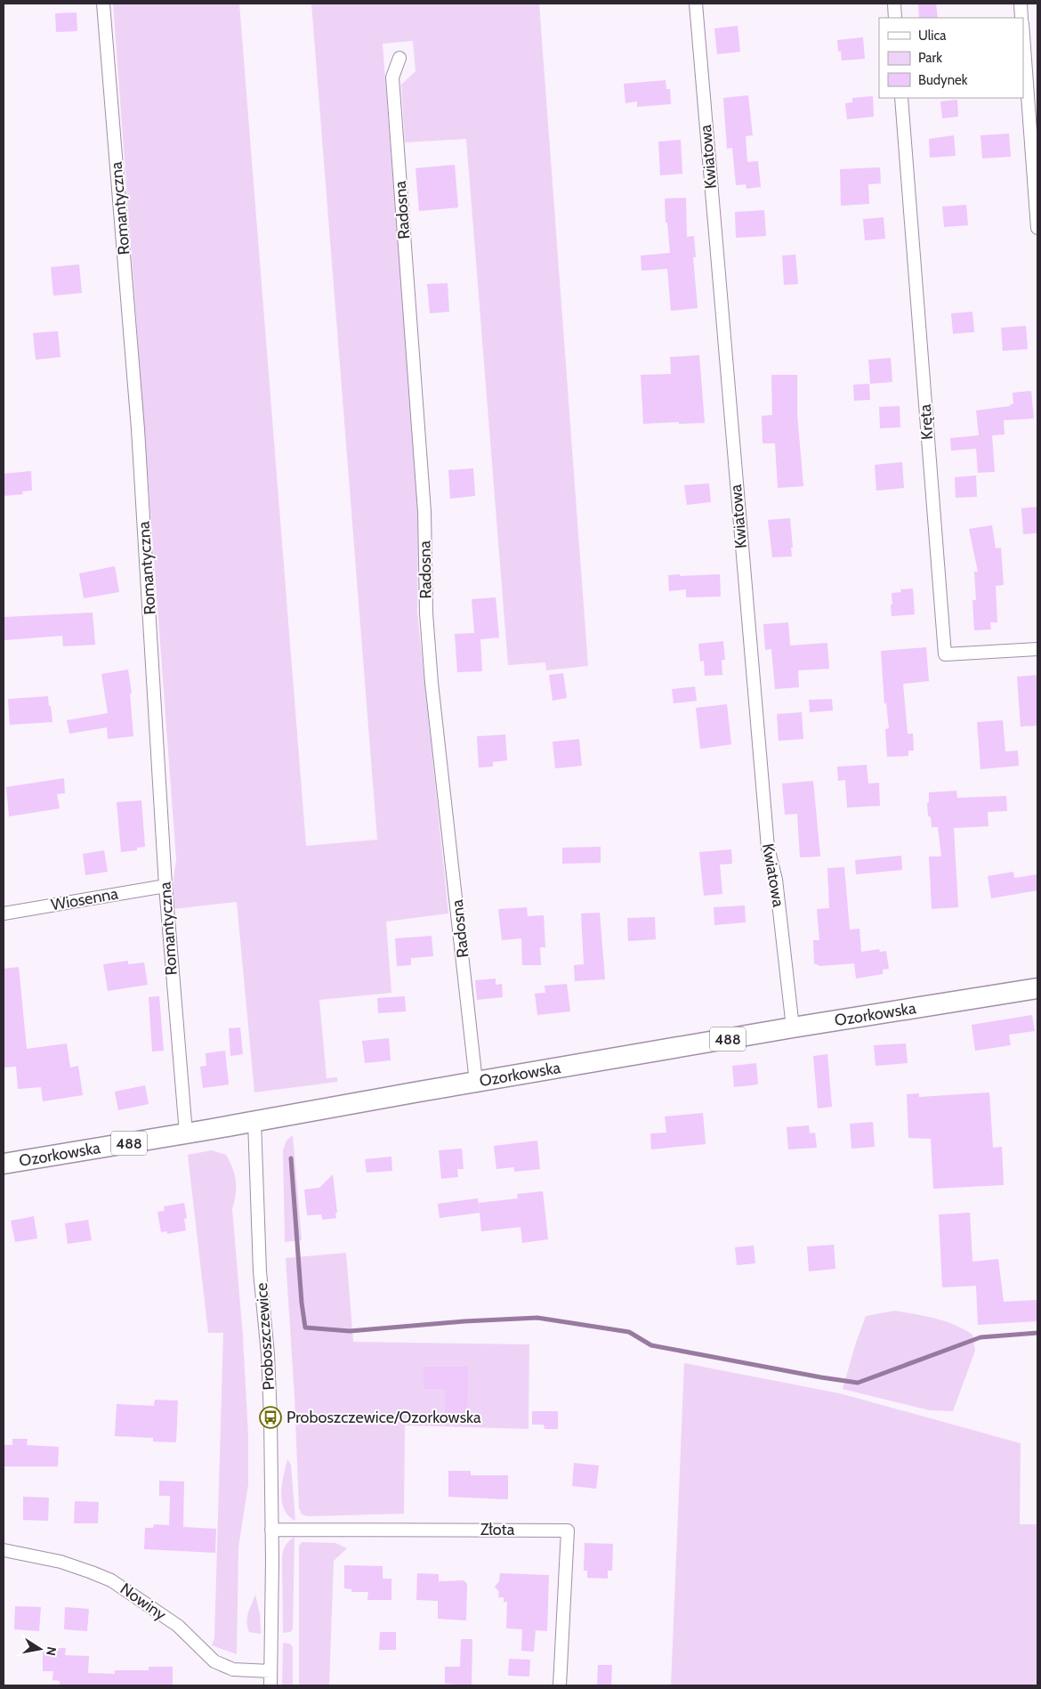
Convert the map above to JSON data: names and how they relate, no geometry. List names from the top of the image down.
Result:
{
  "streets": {
    "main road": ["Ozorkowska", "488"],
    "street": [
      "Kwiatowa",
      "Romantyczna",
      "Radosna",
      "Kręta",
      "Wiosenna",
      "Proboszczewice",
      "Złota",
      "Nowiny"
    ]
  },
  "crossings": [
    ["Kwiatowa", "Ozorkowska"],
    ["Romantyczna", "Wiosenna"],
    ["Romantyczna", "Ozorkowska"],
    ["Radosna", "Ozorkowska"],
    ["Ozorkowska", "Proboszczewice"],
    ["Proboszczewice", "Złota"],
    ["Proboszczewice", "Nowiny"]
  ],
  "places": {
    "bus stop": ["Proboszczewice/Ozorkowska"]
  },
  "legend": ["Ulica", "Park", "Budynek"],
  "north": "right"
}
